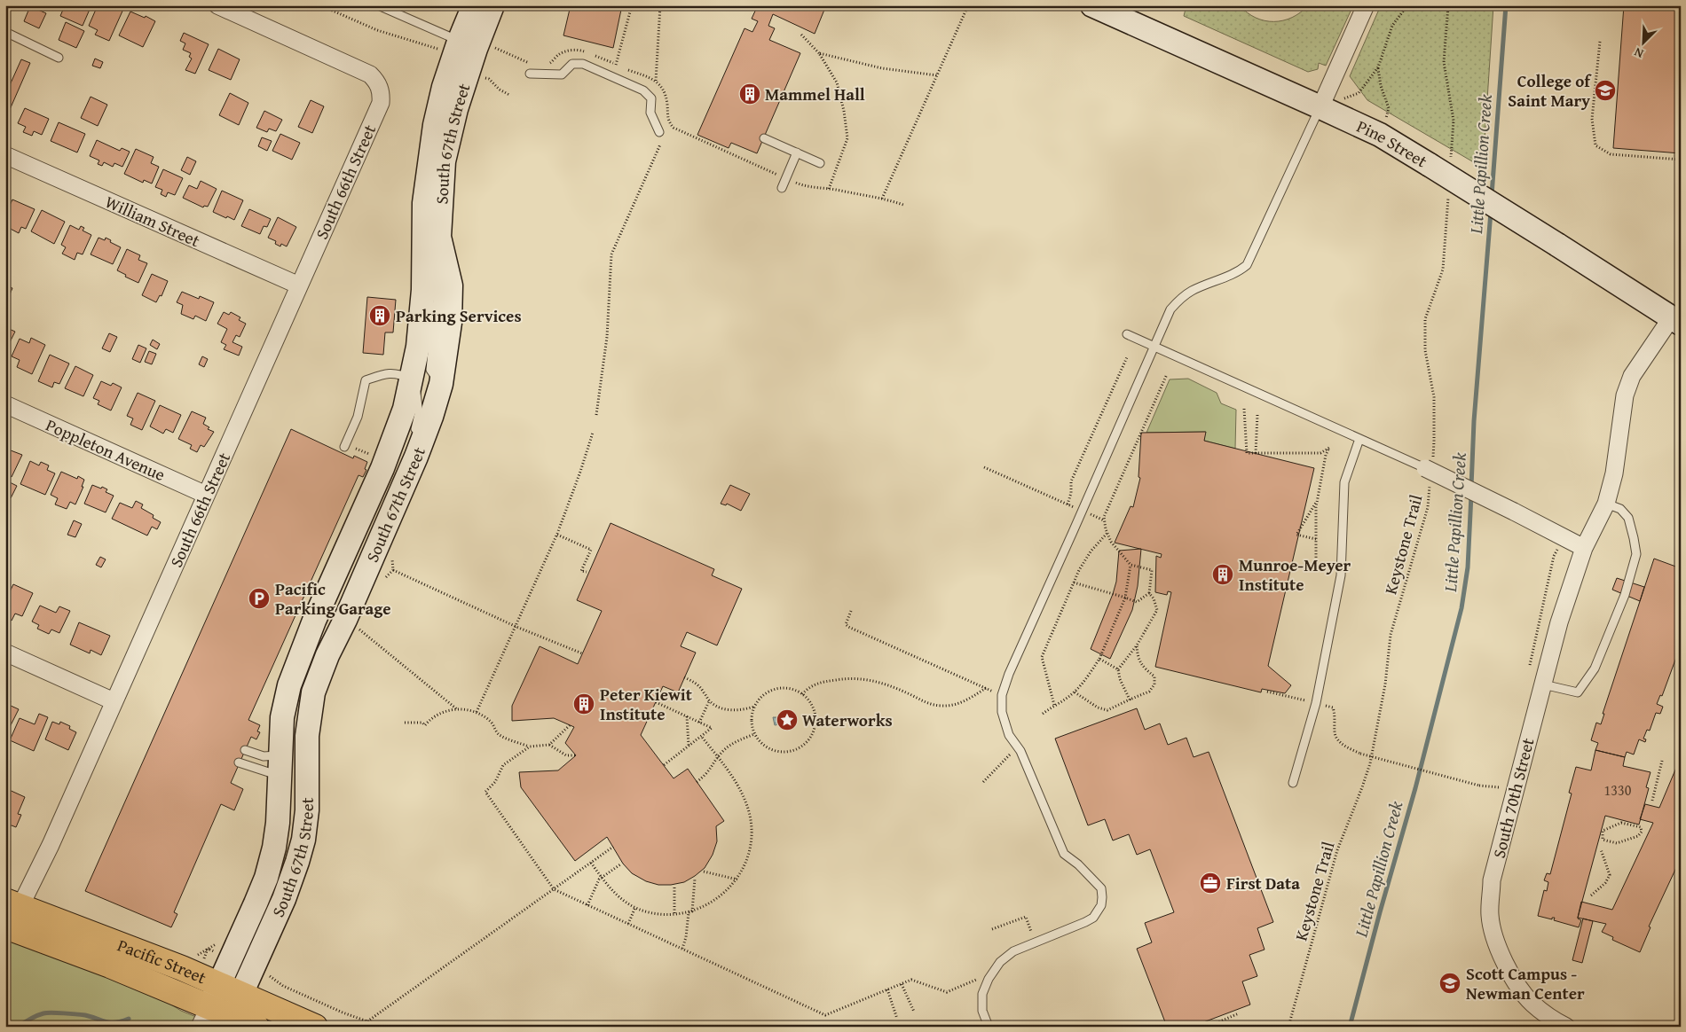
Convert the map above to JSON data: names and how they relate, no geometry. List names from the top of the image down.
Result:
{
  "streets": {
    "main road": ["South 67th Street", "Pine Street", "Pacific Street"],
    "street": [
      "South 66th Street",
      "William Street",
      "Poppleton Avenue",
      "South 70th Street"
    ],
    "path": ["Keystone Trail"]
  },
  "crossings": [
    ["South 67th Street", "Pacific Street"],
    ["Pine Street", "South 70th Street"],
    ["South 66th Street", "William Street"],
    ["South 66th Street", "Poppleton Avenue"],
    ["South 66th Street", "Pacific Street"]
  ],
  "water": ["Little Papillion Creek"],
  "places": {
    "school or university": ["College of Saint Mary", "Scott Campus - Newman Center"],
    "building": [
      "Mammel Hall",
      "Parking Services",
      "Munroe-Meyer Institute",
      "Peter Kiewit Institute"
    ],
    "parking": ["Pacific Parking Garage"],
    "place": ["Waterworks"],
    "office": ["First Data"]
  },
  "house_numbers": ["1330"],
  "north": "bottom left"
}
